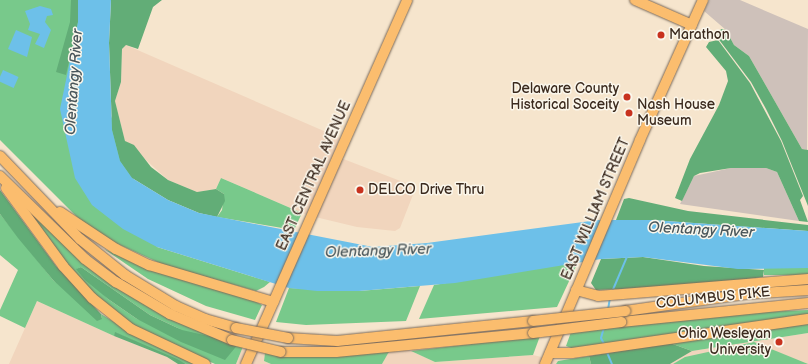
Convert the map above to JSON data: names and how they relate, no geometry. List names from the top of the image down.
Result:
{
  "streets": {
    "highway": ["EAST CENTRAL AVENUE", "EAST WILLIAM STREET", "COLUMBUS PIKE"]
  },
  "water": ["Olentangy River"],
  "places": [
    "Marathon",
    "Delaware County Historical Soceity",
    "Nash House Museum",
    "DELCO Drive Thru",
    "Ohio Wesleyan University"
  ]
}
